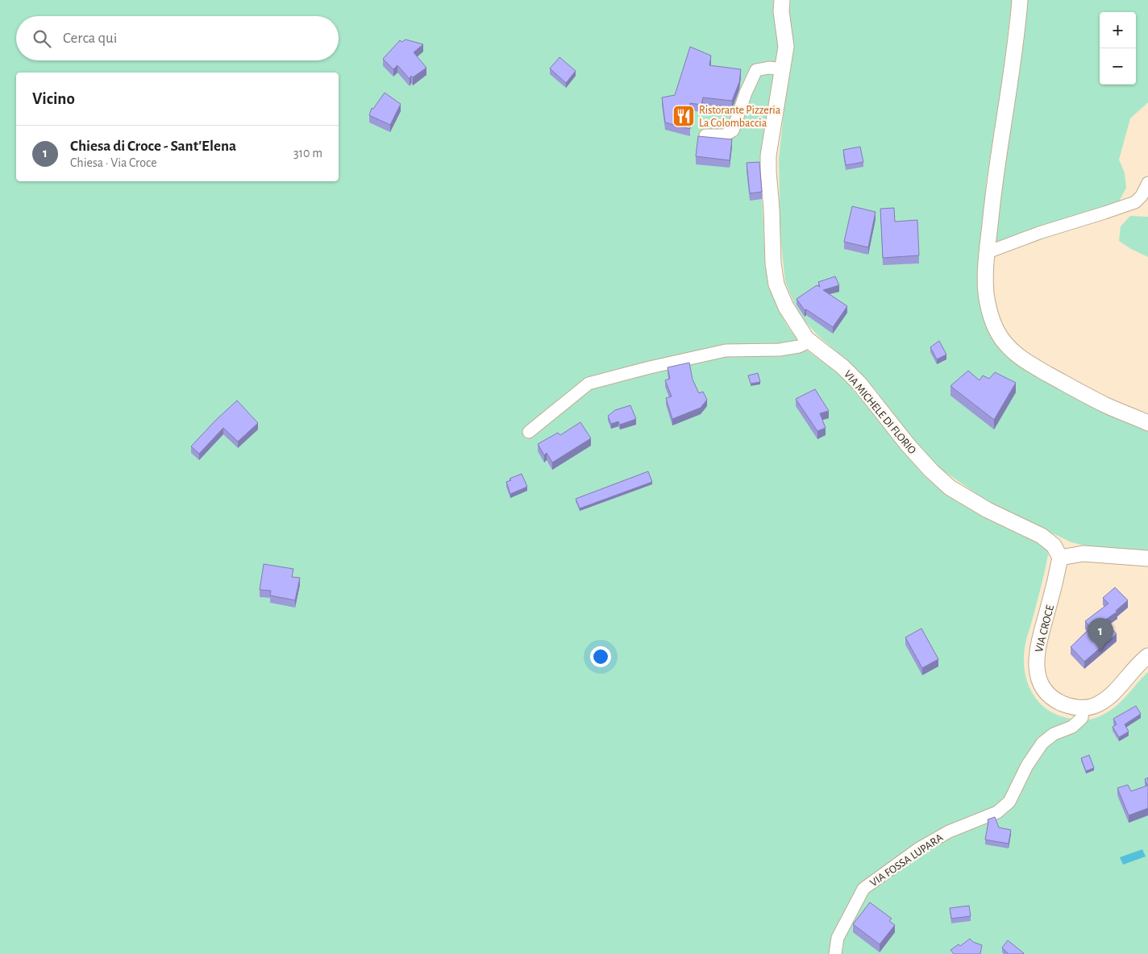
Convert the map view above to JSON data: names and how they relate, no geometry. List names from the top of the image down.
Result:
{
  "streets": {
    "street": ["VIA MICHELE DI FLORIO", "VIA CROCE", "VIA FOSSA LUPARA"]
  },
  "crossings": [
    ["VIA MICHELE DI FLORIO", "VIA CROCE"],
    ["VIA CROCE", "VIA FOSSA LUPARA"]
  ],
  "places": {
    "restaurant": ["Ristorante Pizzeria La Colombaccia"]
  },
  "page": {
    "map_buttons": ["+", "−"],
    "search": "Cerca qui",
    "heading": "Vicino",
    "list": [
      {
        "mark": "1",
        "name": "Chiesa di Croce - Sant'Elena",
        "note": "Chiesa · Via Croce",
        "value": "310 m"
      }
    ],
    "pins": "1"
  }
}
